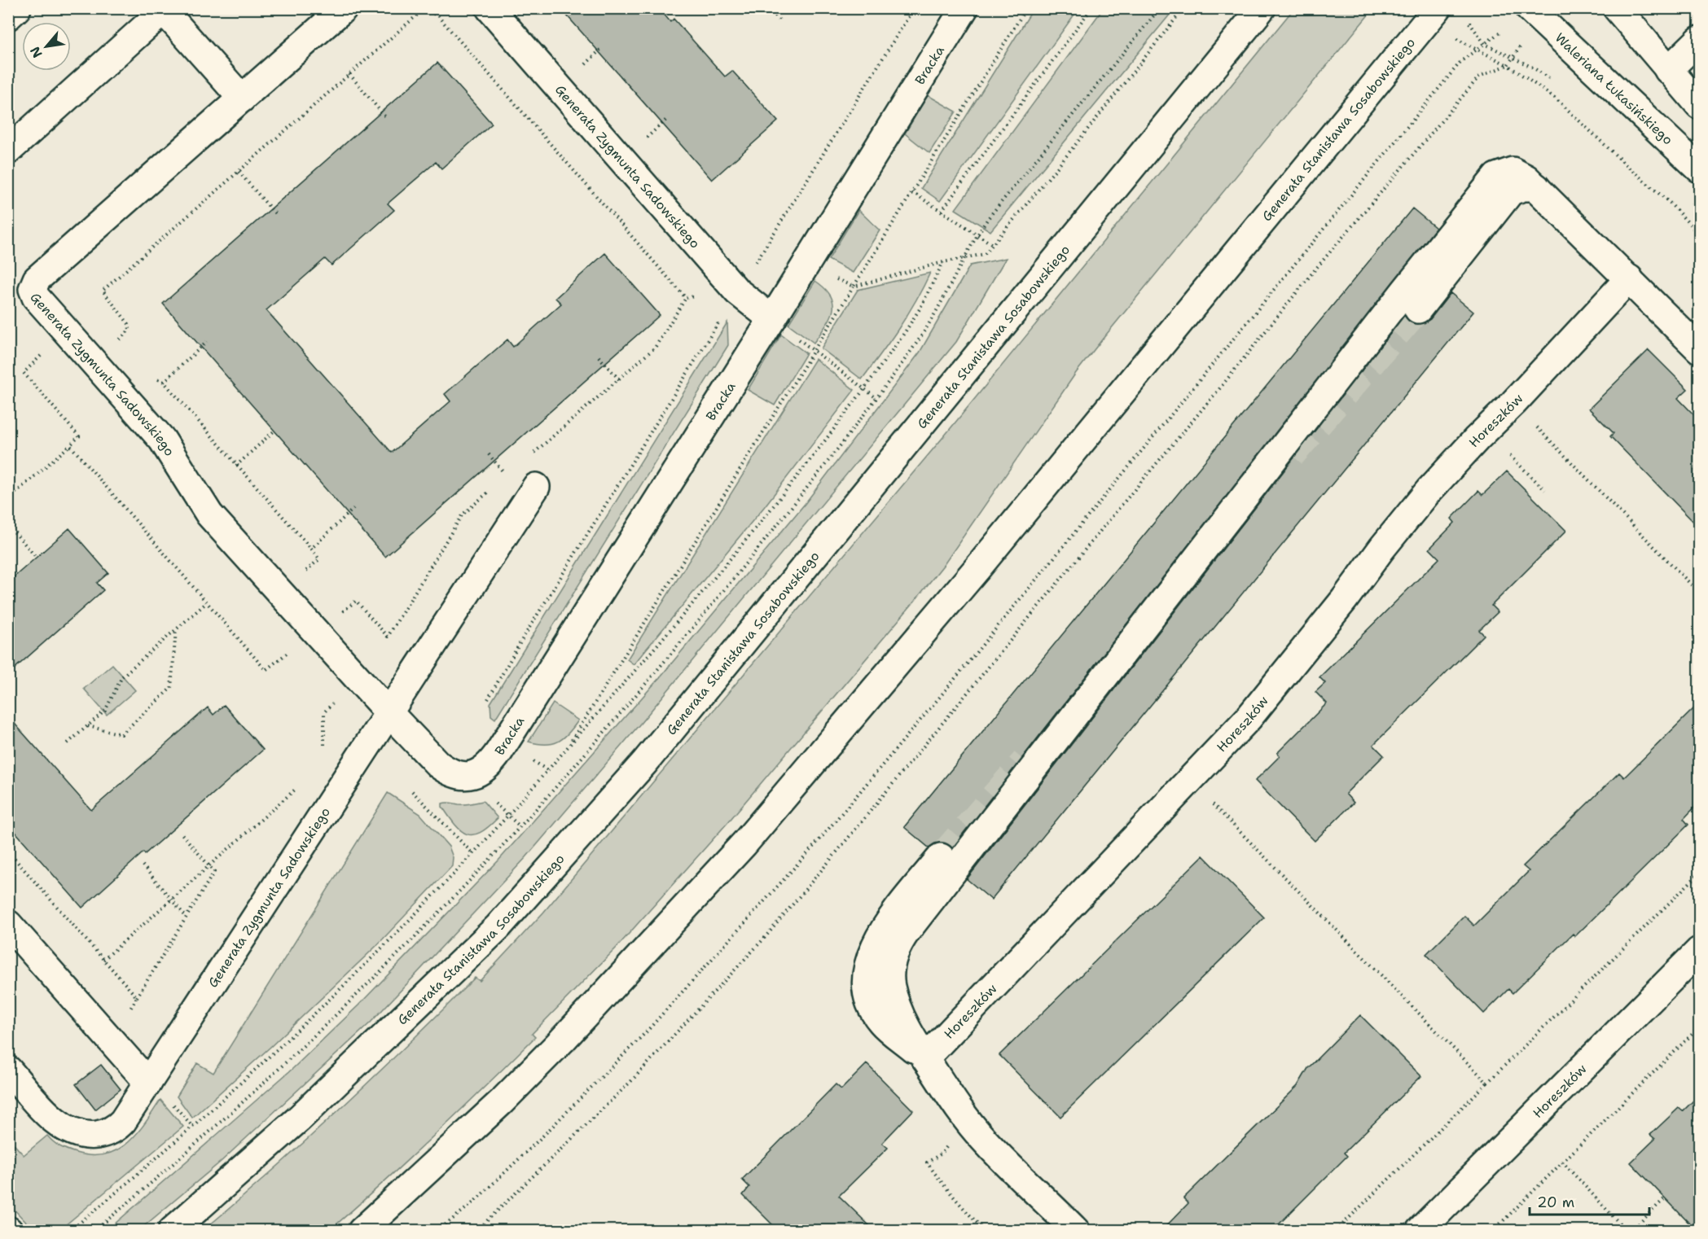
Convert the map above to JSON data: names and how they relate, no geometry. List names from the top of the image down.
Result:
{
  "streets": {
    "street": [
      "Bracka",
      "Waleriana Łukasińskiego",
      "Generała Stanisława Sosabowskiego",
      "Generała Zygmunta Sadowskiego",
      "Horeszków"
    ]
  },
  "crossings": [
    ["Bracka", "Generała Zygmunta Sadowskiego"]
  ],
  "scale_bar": "20 m",
  "north": "bottom left"
}
